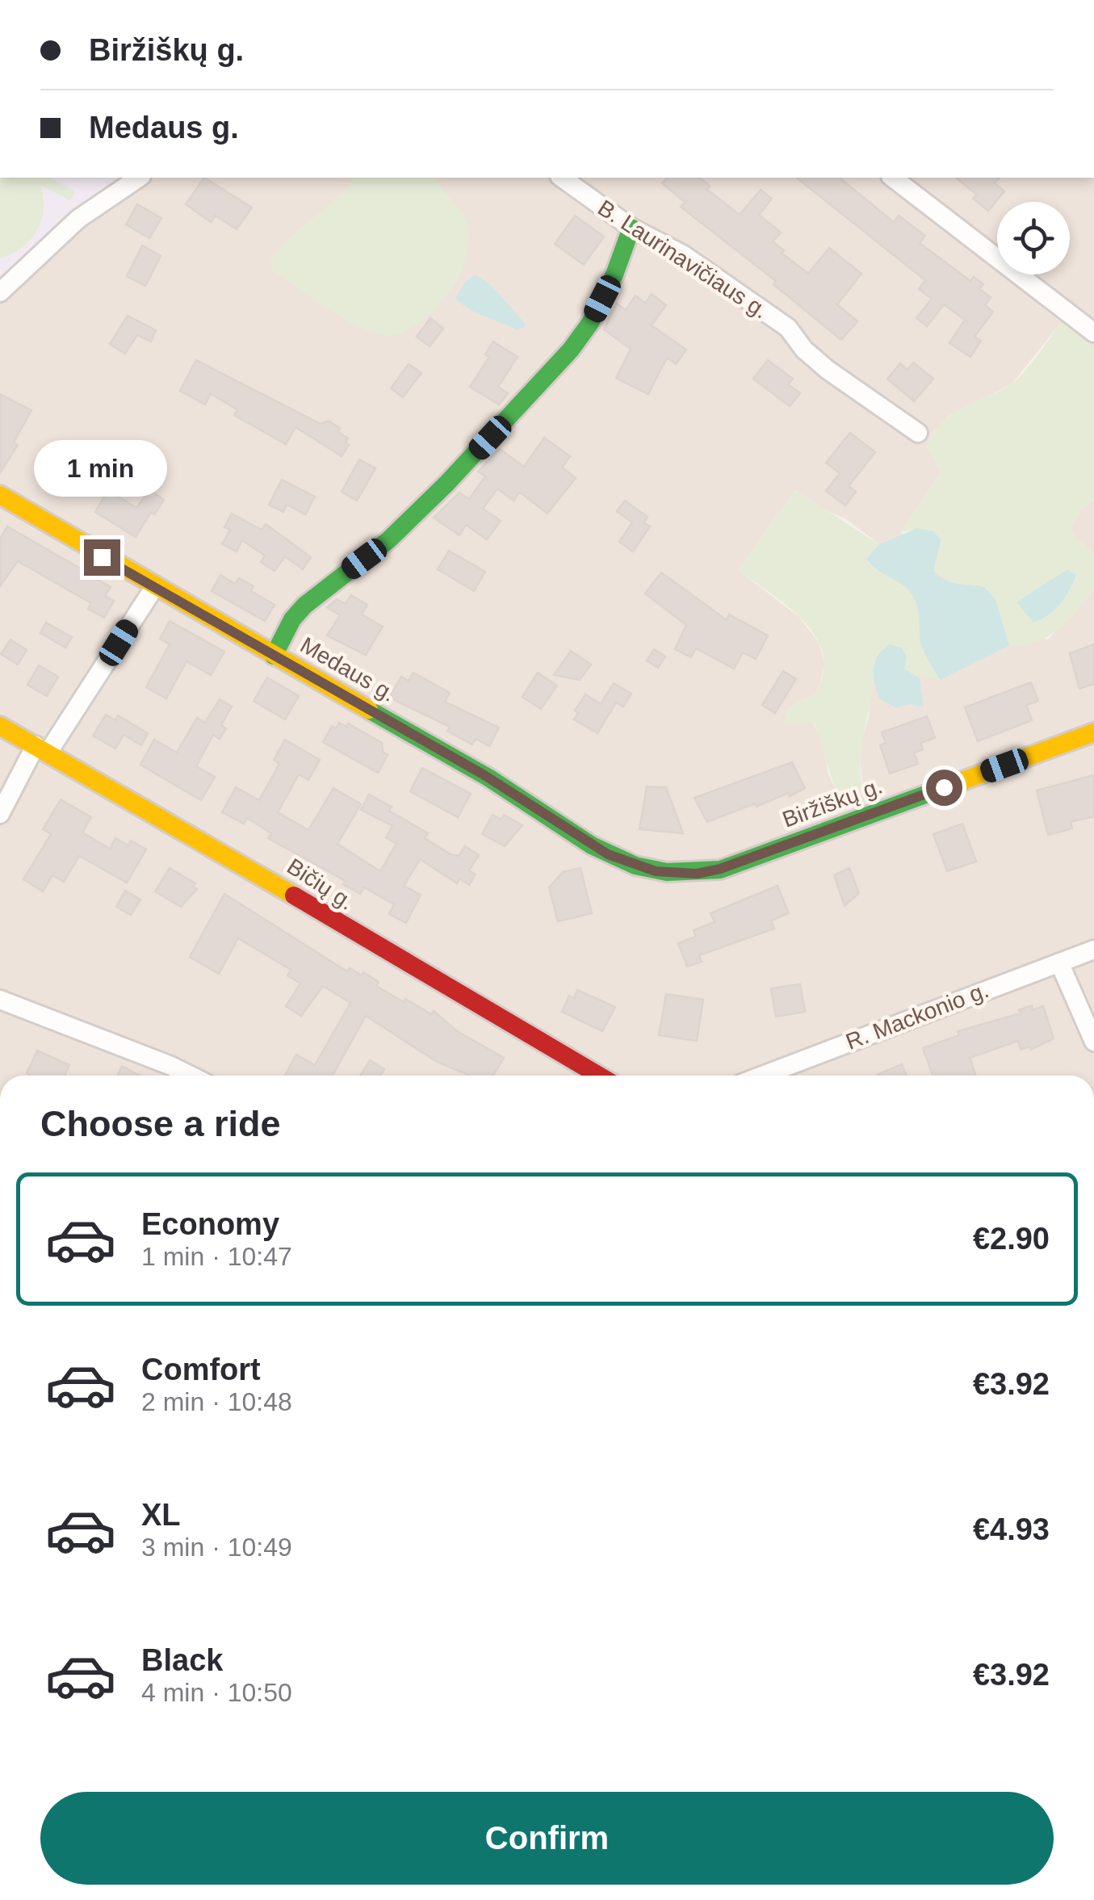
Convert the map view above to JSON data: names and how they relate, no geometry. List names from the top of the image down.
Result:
{
  "streets": {
    "street": [
      "B. Laurinavičiaus g.",
      "Medaus g.",
      "Biržiškų g.",
      "Bičių g.",
      "R. Mackonio g."
    ]
  },
  "crossings": [
    ["Medaus g.", "Biržiškų g."]
  ],
  "page": {
    "banner": ["Biržiškų g.", "Medaus g."],
    "bubble": "1 min",
    "heading": "Choose a ride",
    "list": [
      {
        "name": "Economy",
        "note": "1 min · 10:47",
        "value": "€2.90"
      },
      {
        "name": "Comfort",
        "note": "2 min · 10:48",
        "value": "€3.92"
      },
      {
        "name": "XL",
        "note": "3 min · 10:49",
        "value": "€4.93"
      },
      {
        "name": "Black",
        "note": "4 min · 10:50",
        "value": "€3.92"
      }
    ],
    "buttons": "Confirm"
  }
}
